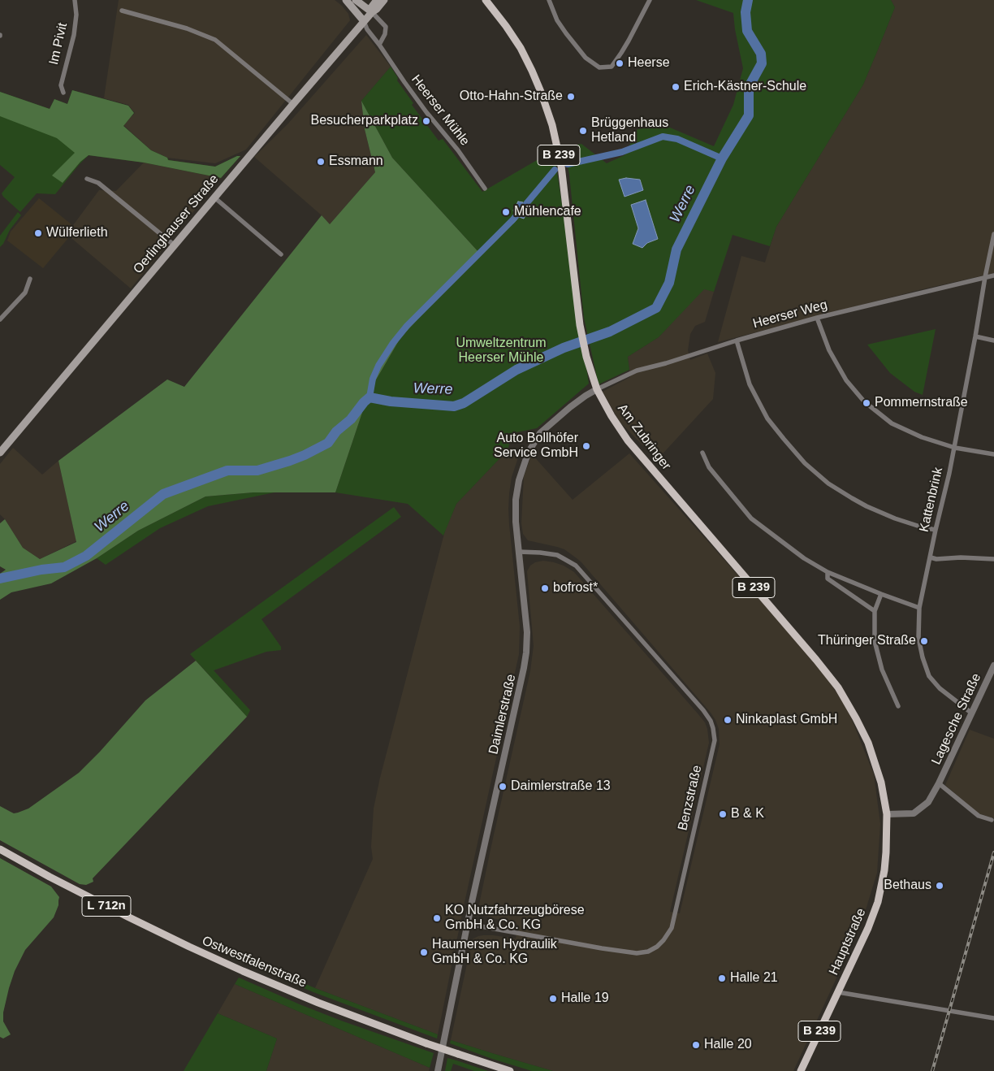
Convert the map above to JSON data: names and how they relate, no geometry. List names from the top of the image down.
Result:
{
  "streets": {
    "main road": [
      "B 239",
      "Oerlinghauser Straße",
      "Am Zubringer",
      "L 712n",
      "Hauptstraße",
      "Ostwestfalenstraße"
    ],
    "street": [
      "Im Pivit",
      "Heerser Mühle",
      "Heerser Weg",
      "Kattenbrink",
      "Daimlerstraße",
      "Lagesche Straße",
      "Benzstraße"
    ]
  },
  "crossings": [
    ["Heerser Mühle", "Oerlinghauser Straße"],
    ["Heerser Weg", "Am Zubringer"],
    ["Heerser Weg", "Kattenbrink"],
    ["Heerser Weg", "Daimlerstraße"],
    ["Am Zubringer", "Daimlerstraße"],
    ["Am Zubringer", "Lagesche Straße"],
    ["Am Zubringer", "Hauptstraße"],
    ["Kattenbrink", "Lagesche Straße"],
    ["Daimlerstraße", "Benzstraße"],
    ["Lagesche Straße", "Hauptstraße"]
  ],
  "water": ["Werre"],
  "parks": ["Umweltzentrum Heerser Mühle"],
  "places": [
    "Heerse",
    "Erich-Kästner-Schule",
    "Otto-Hahn-Straße",
    "Besucherparkplatz",
    "Brüggenhaus Hetland",
    "Essmann",
    "Mühlencafe",
    "Wülferlieth",
    "Pommernstraße",
    "Auto Bollhöfer Service GmbH",
    "bofrost*",
    "Thüringer Straße",
    "Ninkaplast GmbH",
    "Daimlerstraße 13",
    "B & K",
    "Bethaus",
    "KO Nutzfahrzeugbörese GmbH & Co. KG",
    "Haumersen Hydraulik GmbH & Co. KG",
    "Halle 21",
    "Halle 19",
    "Halle 20"
  ]
}
